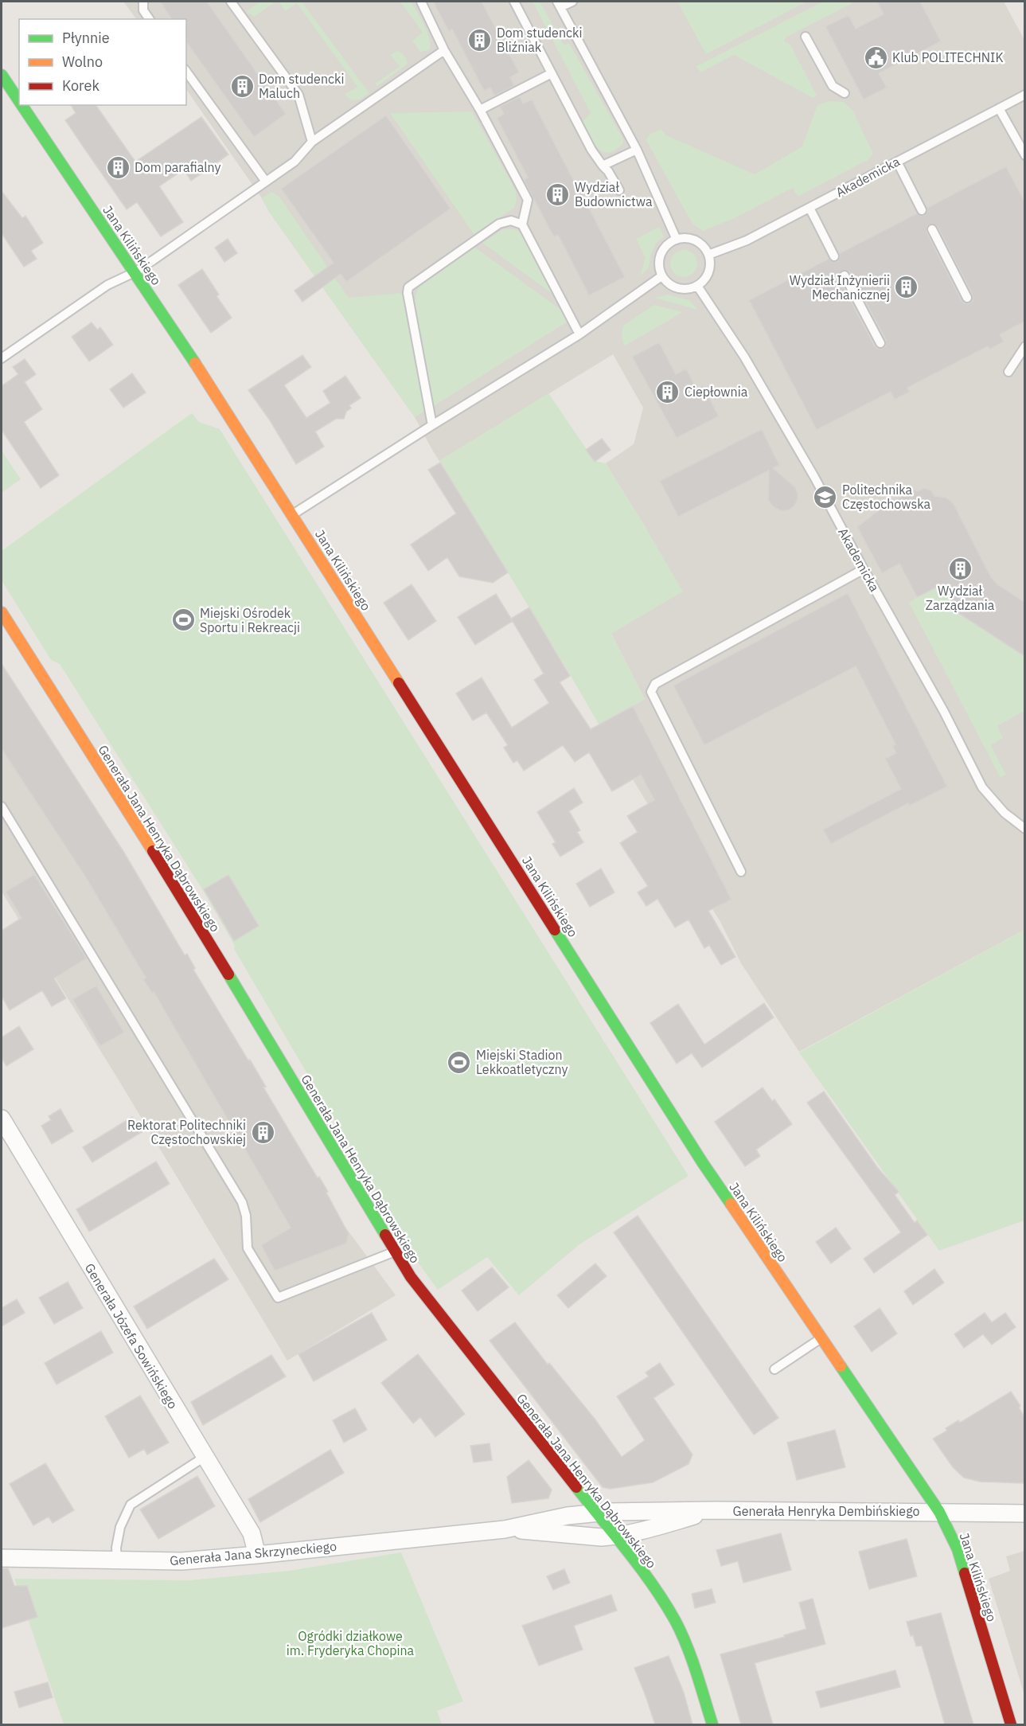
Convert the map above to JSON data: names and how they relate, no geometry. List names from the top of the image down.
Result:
{
  "streets": {
    "street": [
      "Jana Kilińskiego",
      "Generała Jana Henryka Dąbrowskiego",
      "Generała Józefa Sowińskiego",
      "Generała Henryka Dembińskiego",
      "Generała Jana Skrzyneckiego"
    ],
    "lane": ["Akademicka"]
  },
  "crossings": [
    ["Jana Kilińskiego", "Generała Henryka Dembińskiego"],
    ["Generała Jana Henryka Dąbrowskiego", "Generała Henryka Dembińskiego"],
    ["Generała Jana Henryka Dąbrowskiego", "Generała Jana Skrzyneckiego"],
    ["Generała Józefa Sowińskiego", "Generała Jana Skrzyneckiego"],
    ["Generała Henryka Dembińskiego", "Generała Jana Skrzyneckiego"]
  ],
  "parks": ["Ogródki działkowe im. Fryderyka Chopina"],
  "places": {
    "building": [
      "Dom studencki Bliźniak",
      "Dom studencki Maluch",
      "Dom parafialny",
      "Wydział Budownictwa",
      "Wydział Inżynierii Mechanicznej",
      "Ciepłownia",
      "Wydział Zarządzania",
      "Rektorat Politechniki Częstochowskiej"
    ],
    "public building": ["Klub POLITECHNIK"],
    "school or university": ["Politechnika Częstochowska"],
    "sports": ["Miejski Ośrodek Sportu i Rekreacji", "Miejski Stadion Lekkoatletyczny"]
  },
  "legend": ["Płynnie", "Wolno", "Korek"]
}
